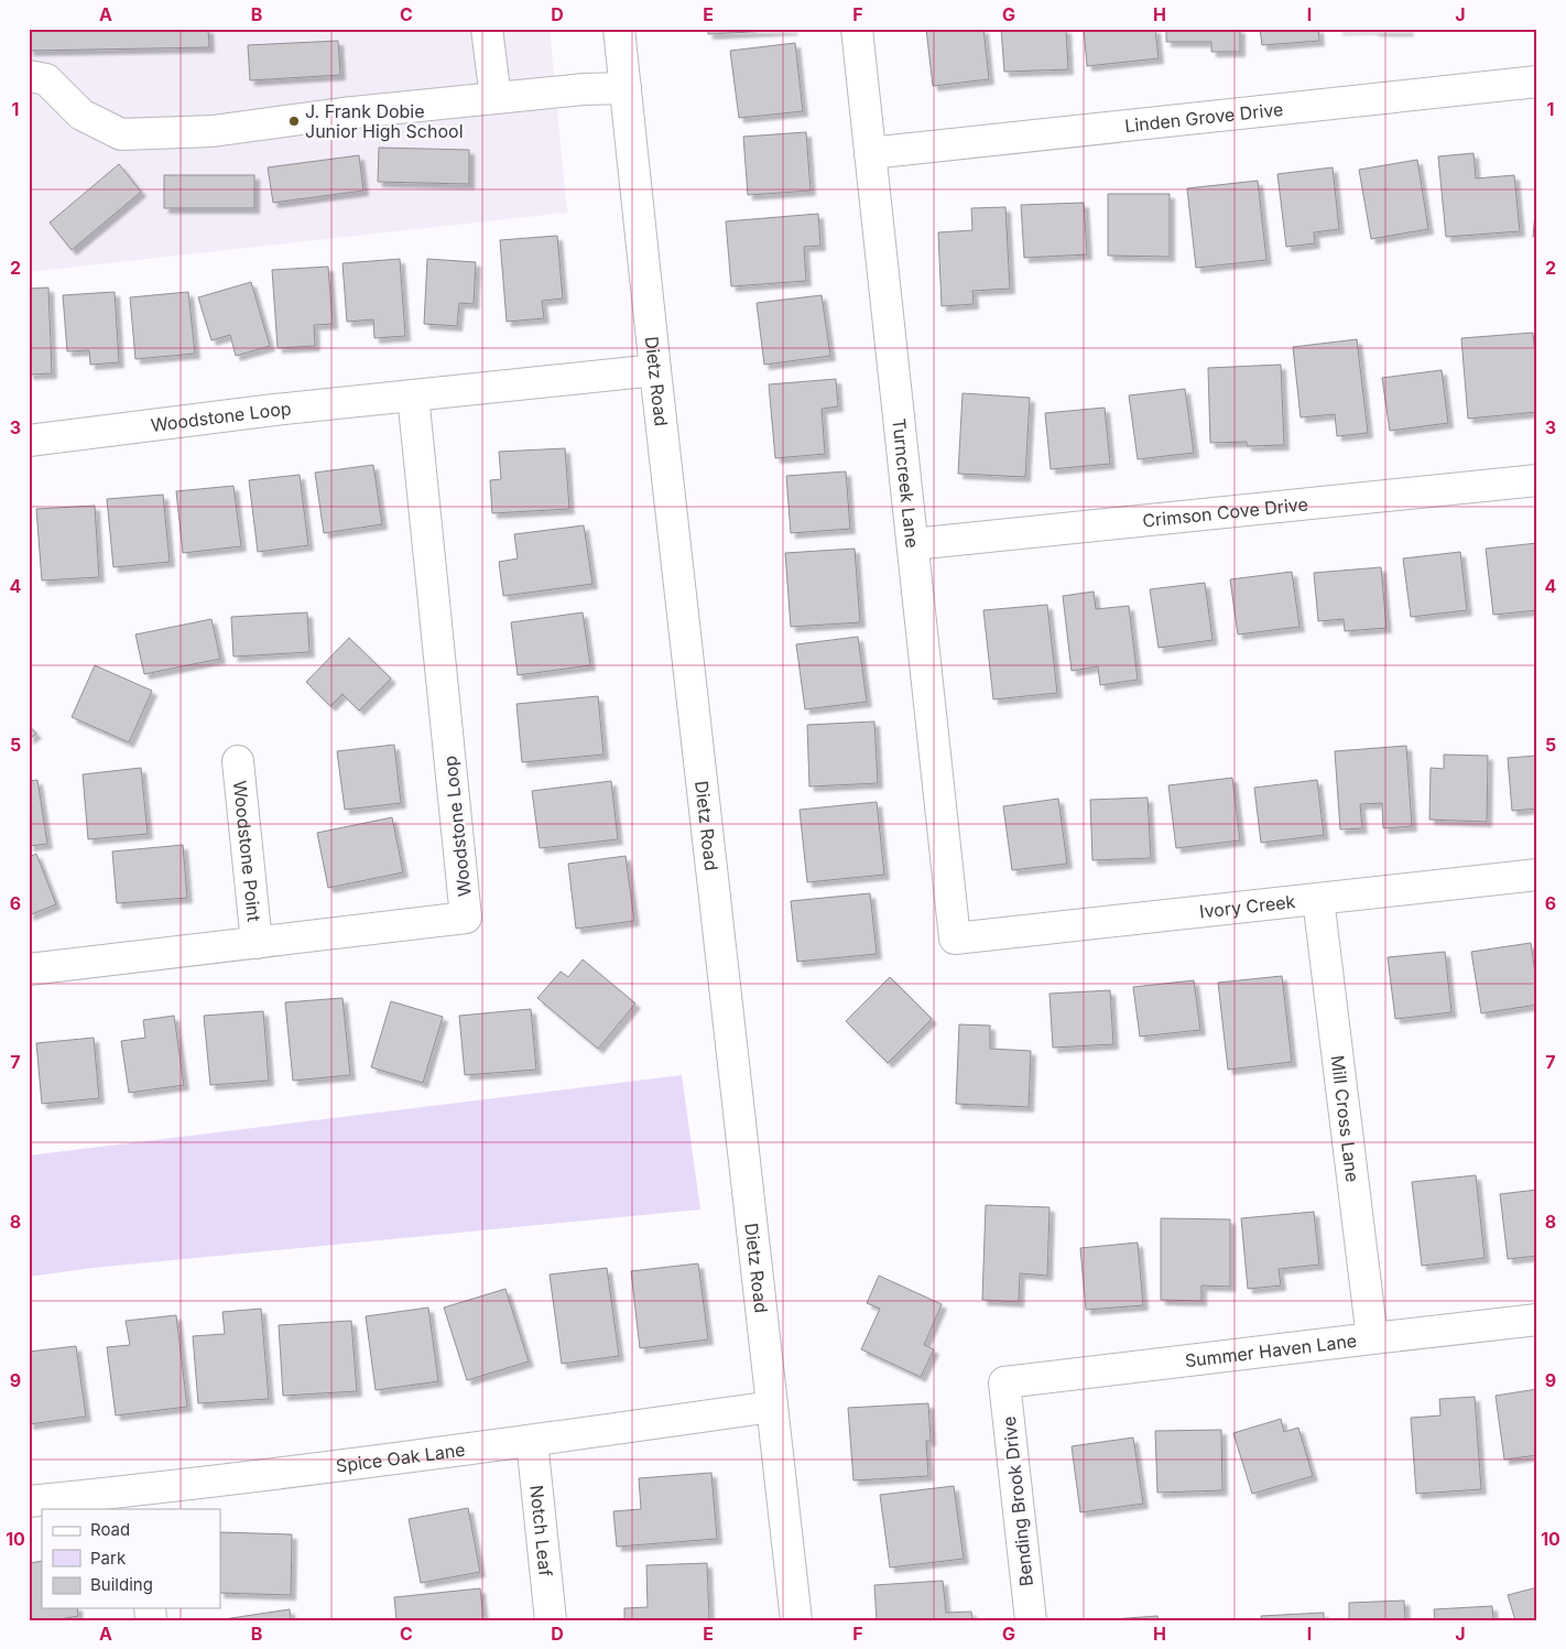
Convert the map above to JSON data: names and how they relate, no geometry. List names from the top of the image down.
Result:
{
  "streets": {
    "street": [
      "Linden Grove Drive",
      "Dietz Road",
      "Woodstone Loop",
      "Turncreek Lane",
      "Crimson Cove Drive",
      "Woodstone Point",
      "Ivory Creek",
      "Mill Cross Lane",
      "Summer Haven Lane",
      "Spice Oak Lane",
      "Bending Brook Drive",
      "Notch Leaf"
    ]
  },
  "crossings": [
    ["Linden Grove Drive", "Turncreek Lane"],
    ["Dietz Road", "Woodstone Loop"],
    ["Dietz Road", "Spice Oak Lane"],
    ["Woodstone Loop", "Woodstone Point"],
    ["Turncreek Lane", "Crimson Cove Drive"],
    ["Turncreek Lane", "Ivory Creek"],
    ["Ivory Creek", "Mill Cross Lane"],
    ["Mill Cross Lane", "Summer Haven Lane"],
    ["Summer Haven Lane", "Bending Brook Drive"],
    ["Spice Oak Lane", "Notch Leaf"]
  ],
  "places": ["J. Frank Dobie Junior High School"],
  "legend": ["Road", "Park", "Building"],
  "grid": {
    "columns": [
      "A",
      "B",
      "C",
      "D",
      "E",
      "F",
      "G",
      "H",
      "I",
      "J"
    ],
    "rows": [
      "1",
      "2",
      "3",
      "4",
      "5",
      "6",
      "7",
      "8",
      "9",
      "10"
    ]
  }
}
